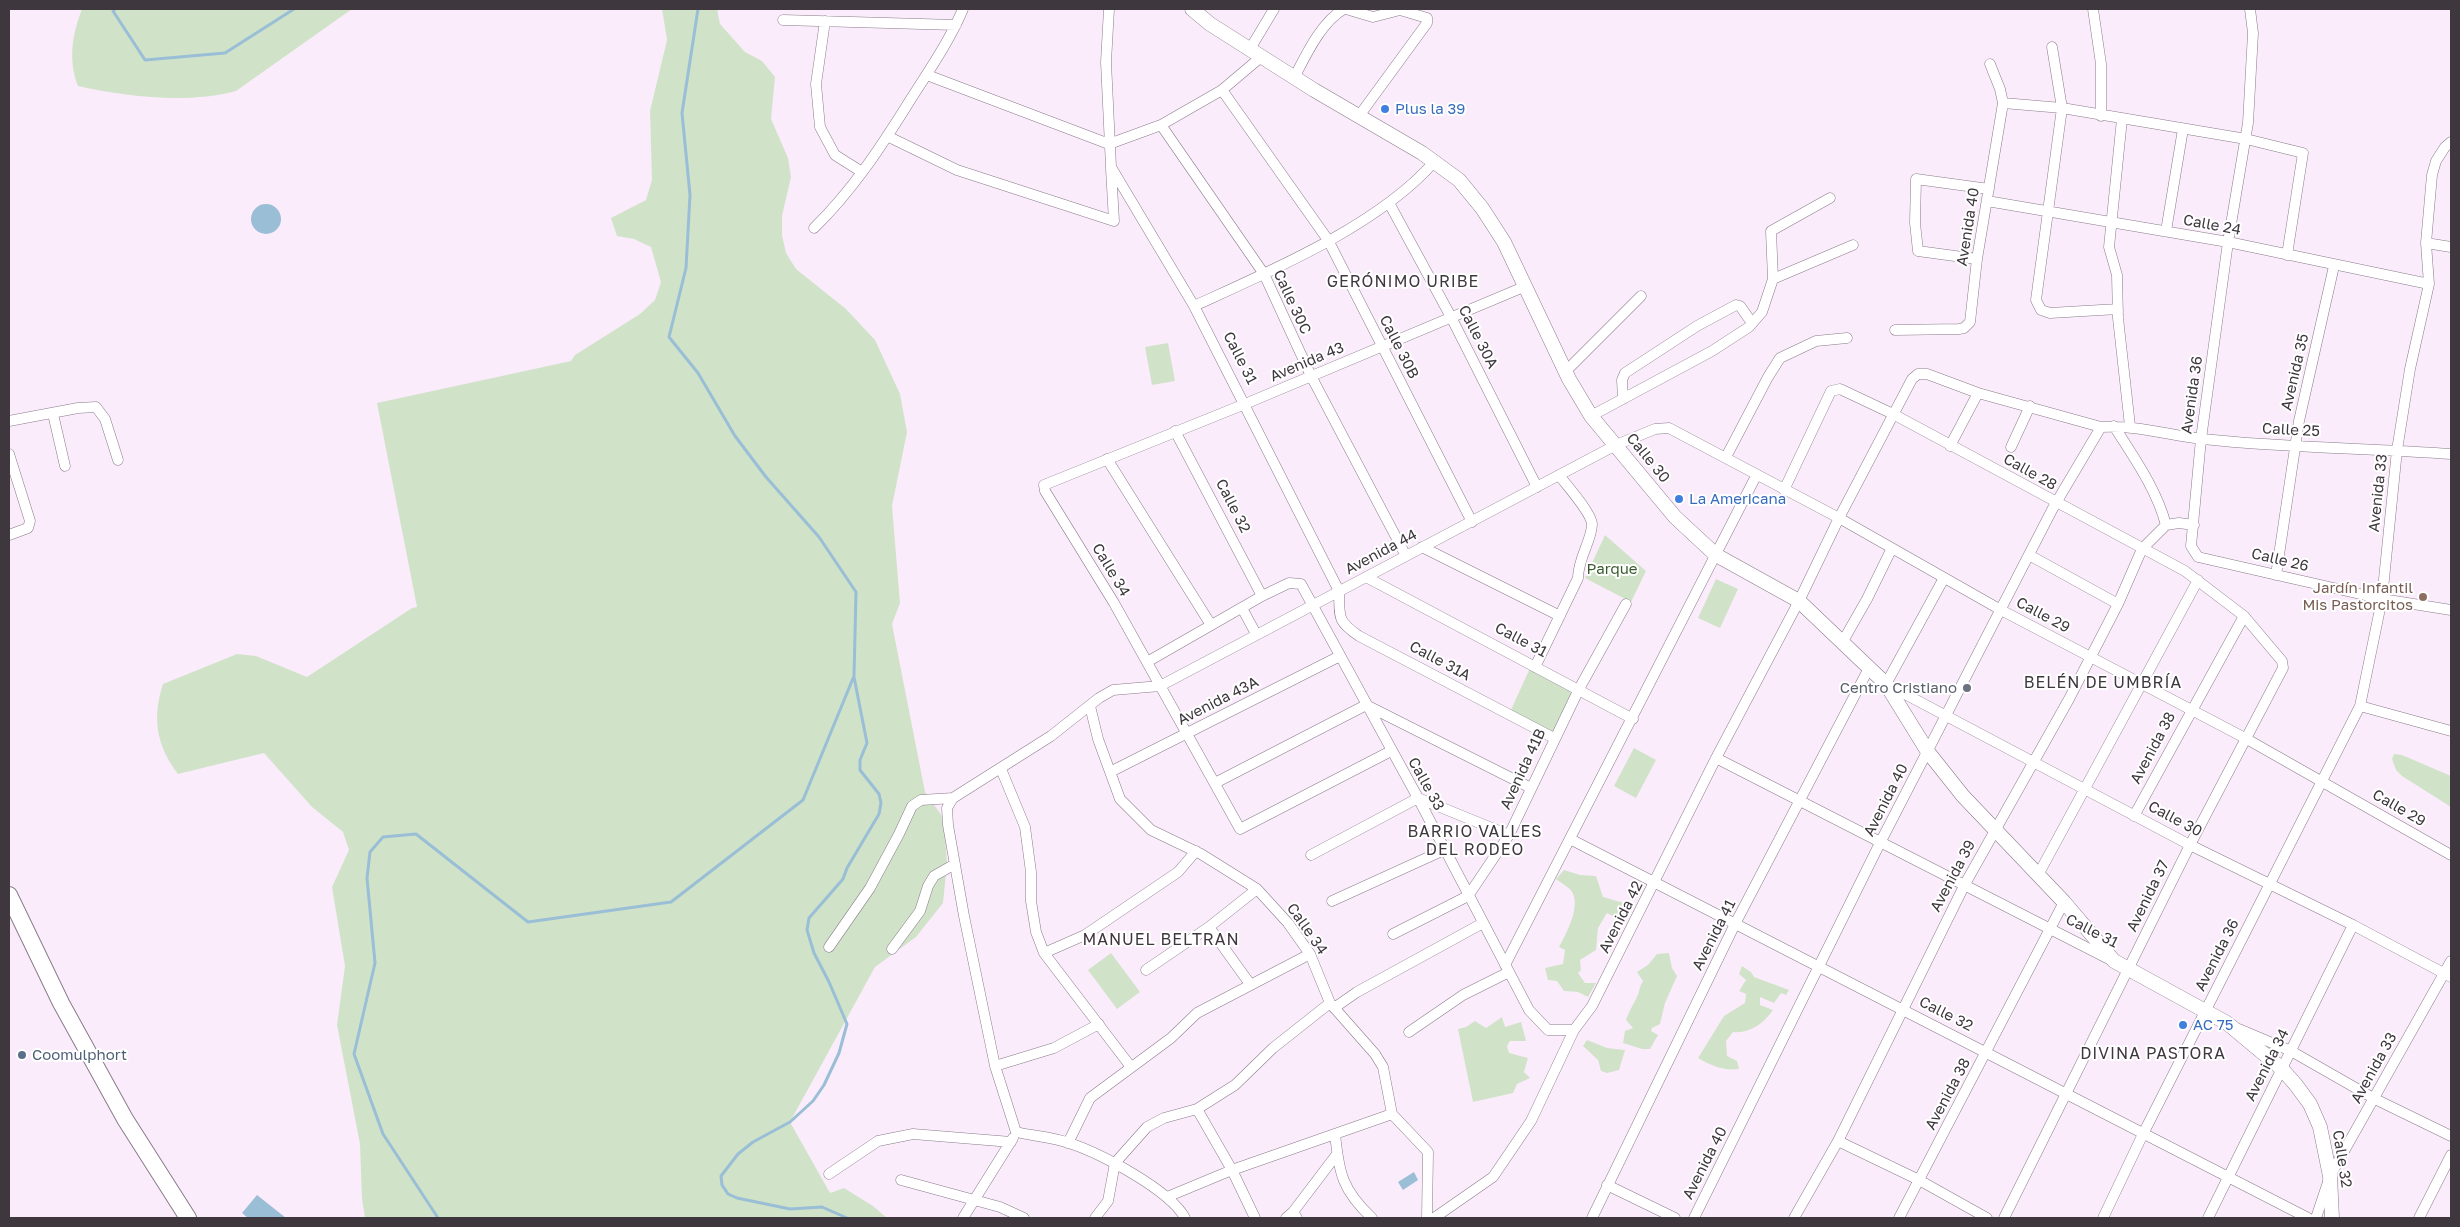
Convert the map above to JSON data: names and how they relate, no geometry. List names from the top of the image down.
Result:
{
  "streets": {
    "main road": ["Calle 31", "Calle 30", "Calle 32"],
    "street": [
      "Calle 24",
      "Avenida 40",
      "Calle 30C",
      "Calle 30A",
      "Calle 30B",
      "Avenida 43",
      "Avenida 35",
      "Avenida 36",
      "Calle 25",
      "Calle 28",
      "Avenida 33",
      "Avenida 44",
      "Calle 26",
      "Calle 34",
      "Calle 29",
      "Calle 31A",
      "Avenida 43A",
      "Avenida 38",
      "Avenida 41B",
      "Calle 33",
      "Avenida 39",
      "Avenida 37",
      "Avenida 42",
      "Avenida 41",
      "Avenida 34"
    ]
  },
  "crossings": [
    ["Calle 24", "Avenida 40"],
    ["Calle 24", "Avenida 35"],
    ["Calle 24", "Avenida 36"],
    ["Calle 24", "Avenida 33"],
    ["Avenida 40", "Calle 31"],
    ["Avenida 40", "Calle 30"],
    ["Avenida 40", "Calle 28"],
    ["Avenida 40", "Calle 32"],
    ["Avenida 40", "Calle 29"],
    ["Calle 30C", "Avenida 43"],
    ["Calle 30C", "Avenida 44"],
    ["Calle 30A", "Avenida 43"],
    ["Calle 30A", "Avenida 44"],
    ["Calle 30B", "Avenida 43"],
    ["Calle 30B", "Avenida 44"],
    ["Calle 31", "Avenida 43"],
    ["Calle 31", "Avenida 36"],
    ["Calle 31", "Calle 30"],
    ["Calle 31", "Avenida 33"],
    ["Calle 31", "Calle 32"],
    ["Calle 31", "Avenida 44"],
    ["Calle 31", "Calle 31A"],
    ["Calle 31", "Avenida 38"],
    ["Calle 31", "Avenida 41B"],
    ["Calle 31", "Avenida 39"],
    ["Calle 31", "Avenida 37"],
    ["Calle 31", "Avenida 42"],
    ["Calle 31", "Avenida 41"],
    ["Calle 31", "Avenida 34"],
    ["Avenida 43", "Calle 30"],
    ["Avenida 43", "Calle 32"],
    ["Avenida 43", "Calle 34"],
    ["Avenida 35", "Calle 25"],
    ["Avenida 35", "Calle 26"],
    ["Avenida 36", "Calle 25"],
    ["Avenida 36", "Calle 30"],
    ["Avenida 36", "Avenida 33"],
    ["Avenida 36", "Calle 32"],
    ["Avenida 36", "Calle 26"],
    ["Avenida 36", "Calle 29"],
    ["Calle 25", "Avenida 33"],
    ["Calle 30", "Avenida 33"],
    ["Calle 30", "Avenida 44"],
    ["Calle 30", "Calle 29"],
    ["Calle 30", "Avenida 38"],
    ["Calle 30", "Avenida 39"],
    ["Calle 30", "Avenida 37"],
    ["Calle 30", "Avenida 42"],
    ["Calle 30", "Avenida 41"],
    ["Calle 30", "Avenida 34"],
    ["Calle 28", "Calle 29"],
    ["Calle 28", "Avenida 38"],
    ["Calle 28", "Avenida 39"],
    ["Calle 28", "Avenida 37"],
    ["Avenida 33", "Calle 32"],
    ["Avenida 33", "Calle 26"],
    ["Calle 32", "Avenida 38"],
    ["Calle 32", "Calle 33"],
    ["Calle 32", "Avenida 39"],
    ["Calle 32", "Avenida 37"],
    ["Calle 32", "Avenida 42"],
    ["Calle 32", "Avenida 41"],
    ["Calle 32", "Avenida 34"],
    ["Avenida 44", "Calle 34"],
    ["Avenida 44", "Calle 29"],
    ["Avenida 44", "Calle 31A"],
    ["Avenida 44", "Calle 33"],
    ["Calle 34", "Avenida 43A"],
    ["Calle 34", "Calle 33"],
    ["Calle 29", "Avenida 38"],
    ["Calle 29", "Avenida 39"],
    ["Calle 29", "Avenida 37"],
    ["Calle 31A", "Avenida 41B"],
    ["Avenida 43A", "Calle 33"],
    ["Avenida 41B", "Calle 33"],
    ["Calle 33", "Avenida 42"]
  ],
  "districts": [
    "GERÓNIMO URIBE",
    "BELÉN DE UMBRÍA",
    "BARRIO VALLES DEL RODEO",
    "MANUEL BELTRAN",
    "DIVINA PASTORA"
  ],
  "parks": ["Parque"],
  "places": [
    "Plus la 39",
    "La Americana",
    "Jardín Infantil Mis Pastorcitos",
    "Centro Cristiano",
    "AC 75",
    "Coomulphort"
  ]
}
